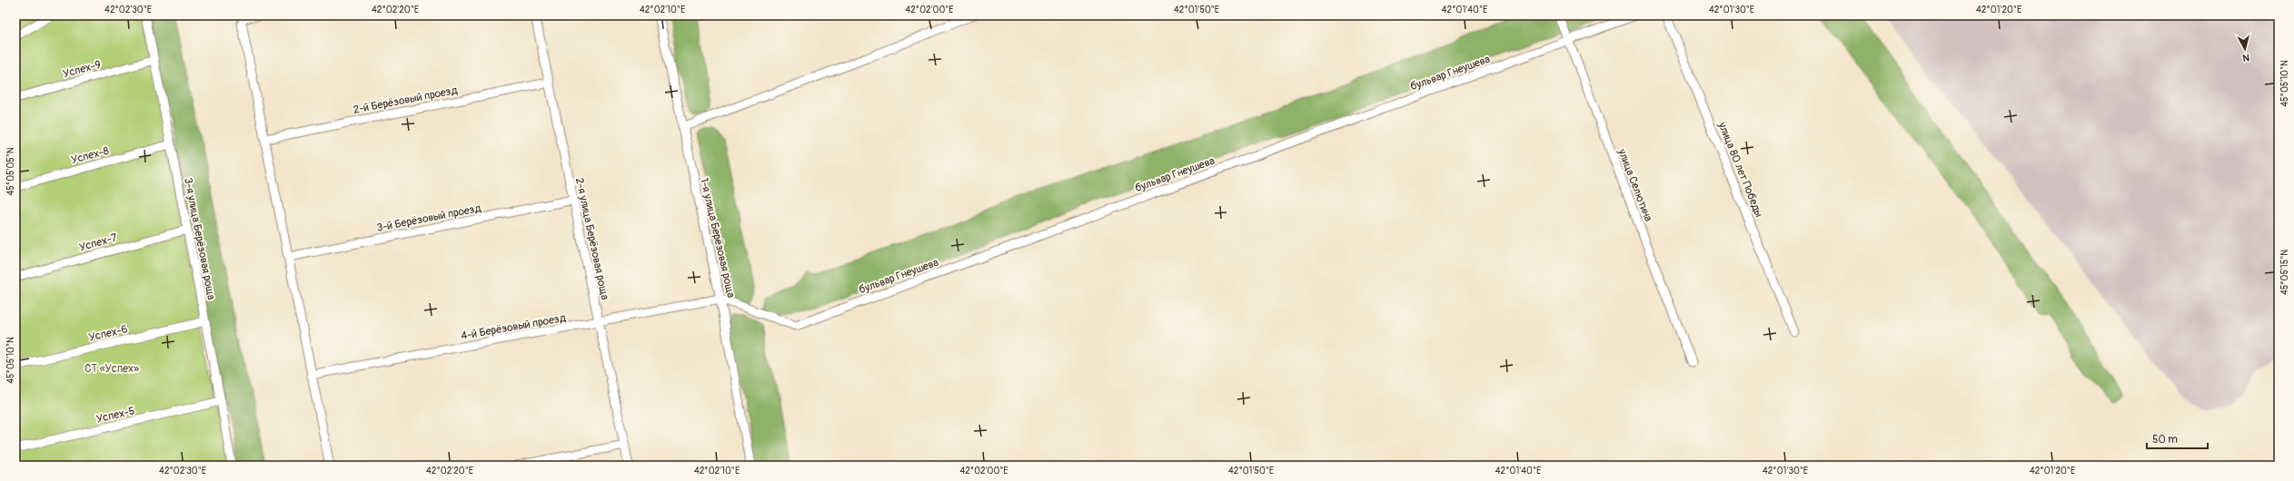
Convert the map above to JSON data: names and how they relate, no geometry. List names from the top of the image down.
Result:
{
  "streets": {
    "street": [
      "Успех-9",
      "бульвар Гнеушева",
      "2-й Берёзовый проезд",
      "Успех-8",
      "улица 80 лет Победы",
      "улица Селютина",
      "3-й Берёзовый проезд",
      "1-я улица Берёзовая роща",
      "3-я улица Берёзовая роща",
      "2-я улица Берёзовая роща",
      "Успех-7",
      "4-й Берёзовый проезд",
      "Успех-6",
      "Успех-5"
    ]
  },
  "crossings": [
    ["Успех-9", "3-я улица Берёзовая роща"],
    ["бульвар Гнеушева", "улица Селютина"],
    ["бульвар Гнеушева", "1-я улица Берёзовая роща"],
    ["бульвар Гнеушева", "4-й Берёзовый проезд"],
    ["2-й Берёзовый проезд", "2-я улица Берёзовая роща"],
    ["Успех-8", "3-я улица Берёзовая роща"],
    ["3-й Берёзовый проезд", "2-я улица Берёзовая роща"],
    ["1-я улица Берёзовая роща", "4-й Берёзовый проезд"],
    ["3-я улица Берёзовая роща", "Успех-7"],
    ["3-я улица Берёзовая роща", "Успех-6"],
    ["3-я улица Берёзовая роща", "Успех-5"],
    ["2-я улица Берёзовая роща", "4-й Берёзовый проезд"]
  ],
  "parks": ["СТ «Успех»"],
  "scale_bar": "50 m",
  "north": "bottom",
  "coordinates": [
    "42°02'30\"E",
    "42°02'20\"E",
    "42°02'10\"E",
    "42°02'00\"E",
    "42°01'50\"E",
    "42°01'40\"E",
    "42°01'30\"E",
    "42°01'20\"E",
    "45°05'10\"N",
    "45°05'05\"N",
    "45°05'15\"N"
  ]
}
